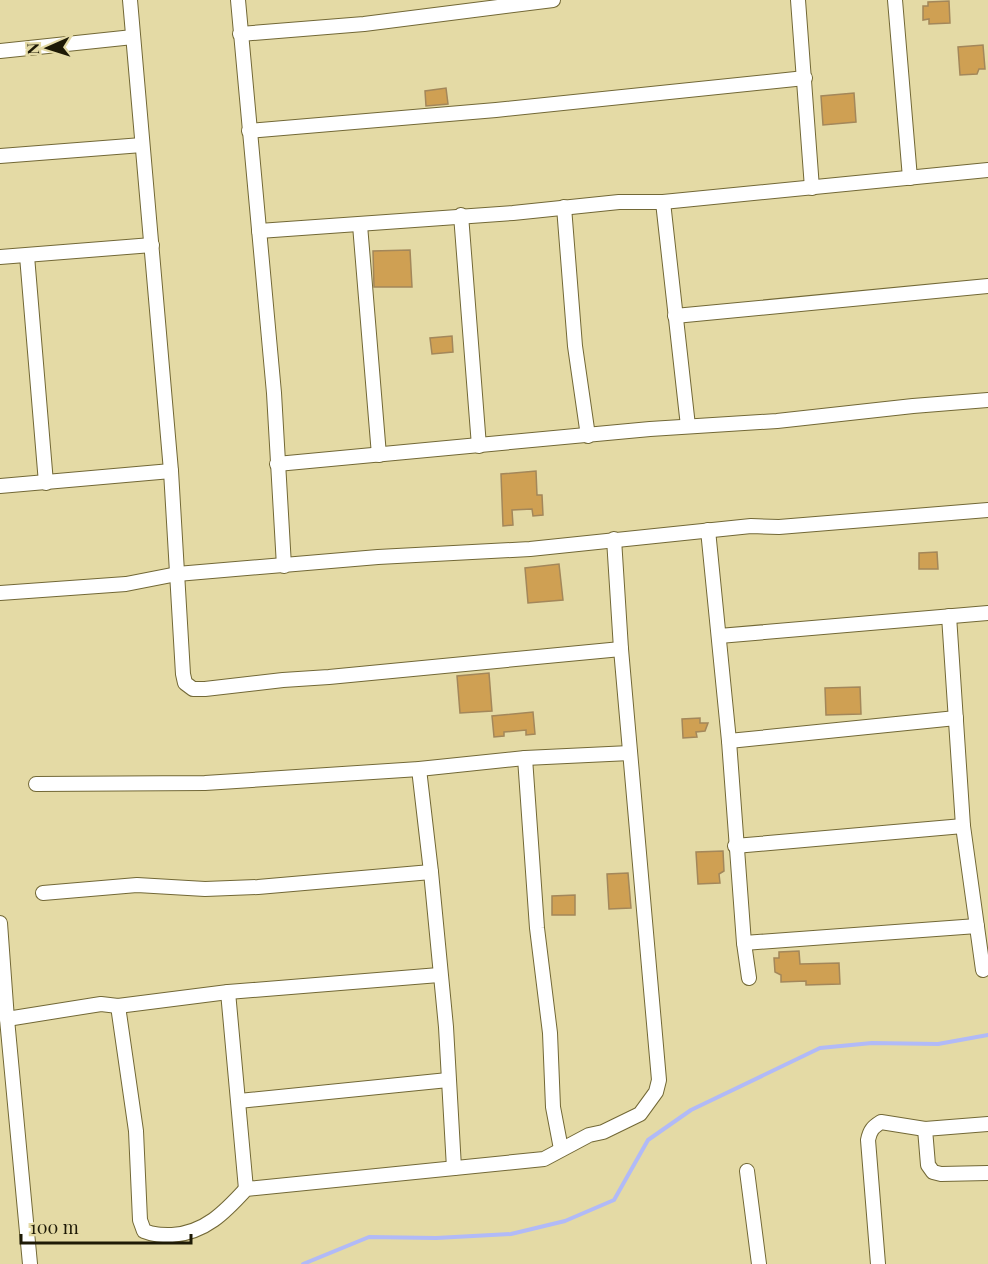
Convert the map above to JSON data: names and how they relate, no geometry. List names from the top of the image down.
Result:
{
  "scale_bar": "100 m",
  "north": "left"
}
